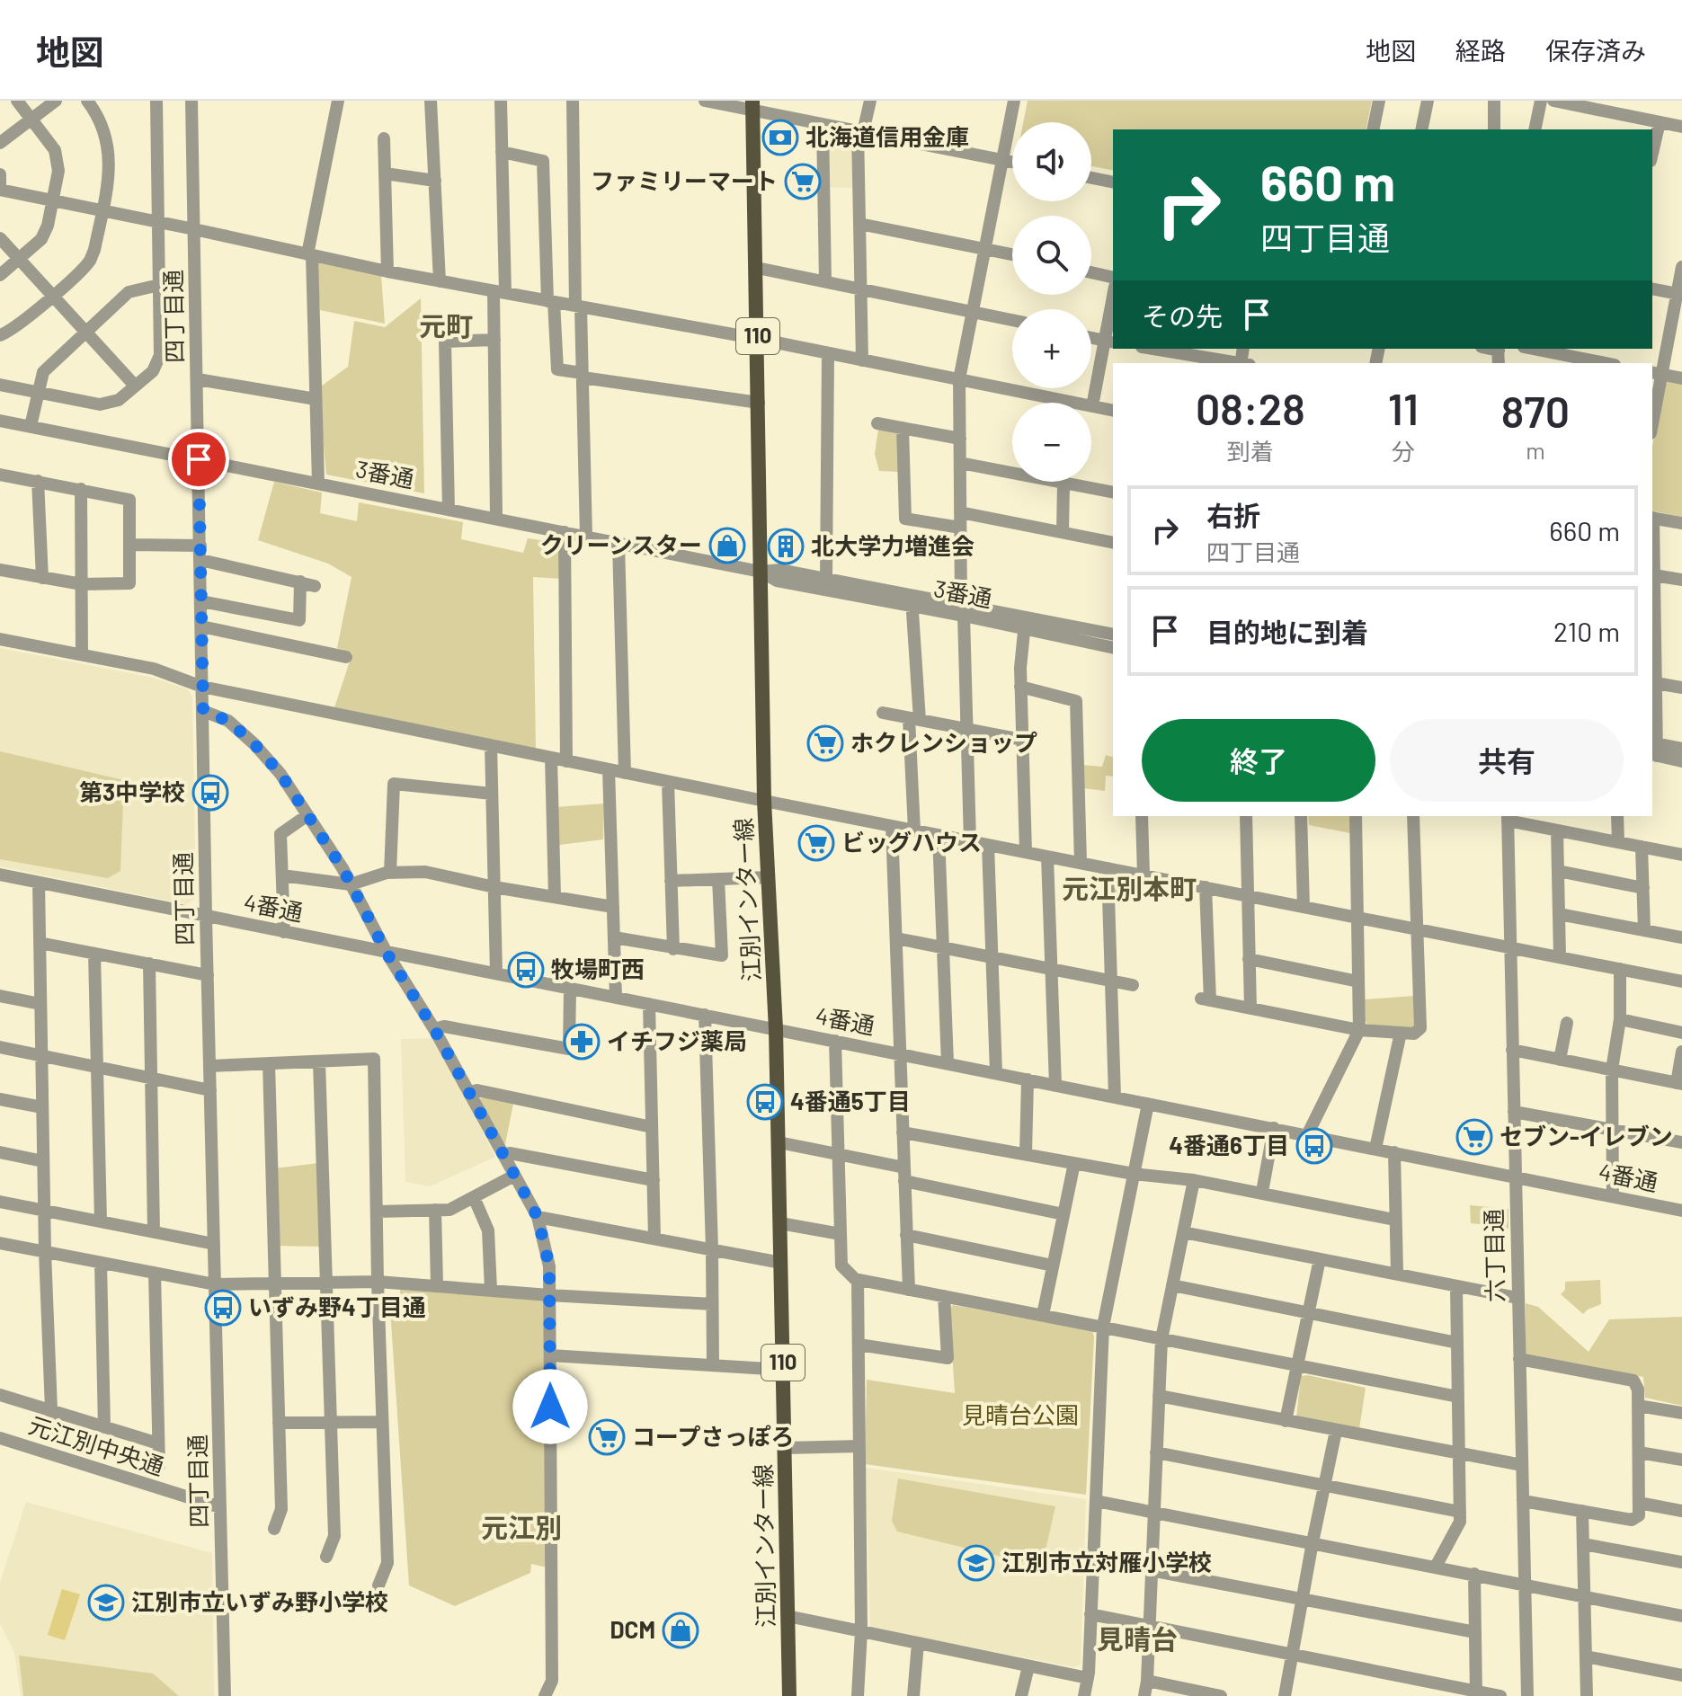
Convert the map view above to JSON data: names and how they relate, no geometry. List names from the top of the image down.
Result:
{
  "streets": {
    "main road": ["110", "江別インター線"],
    "street": [
      "四丁目通",
      "3番通",
      "4番通",
      "六丁目通",
      "元江別中央通"
    ]
  },
  "crossings": [
    ["四丁目通", "3番通"],
    ["四丁目通", "4番通"],
    ["四丁目通", "元江別中央通"],
    ["3番通", "江別インター線"],
    ["江別インター線", "4番通"],
    ["4番通", "六丁目通"]
  ],
  "districts": [
    "元町",
    "元江別本町",
    "元江別",
    "見晴台"
  ],
  "parks": ["見晴台公園"],
  "places": {
    "bank": ["北海道信用金庫"],
    "supermarket": [
      "ファミリーマート",
      "ホクレンショップ",
      "ビッグハウス",
      "セブン-イレブン",
      "コープさっぽろ"
    ],
    "shop": ["クリーンスター", "DCM"],
    "building": ["北大学力増進会"],
    "bus stop": [
      "第3中学校",
      "牧場町西",
      "4番通5丁目",
      "4番通6丁目",
      "いずみ野4丁目通"
    ],
    "pharmacy": ["イチフジ薬局"],
    "school or university": ["江別市立対雁小学校", "江別市立いずみ野小学校"]
  },
  "page": {
    "header": "地図",
    "nav": ["地図", "経路", "保存済み"],
    "map_buttons": ["+", "−"],
    "turn": ["660 m", "四丁目通"],
    "then": "その先",
    "eta": [
      "08:28",
      "到着",
      "11",
      "分",
      "870",
      "m"
    ],
    "list": [
      {
        "name": "右折",
        "note": "四丁目通",
        "value": "660 m"
      },
      {
        "name": "目的地に到着",
        "value": "210 m"
      }
    ],
    "buttons": ["終了", "共有"]
  }
}
